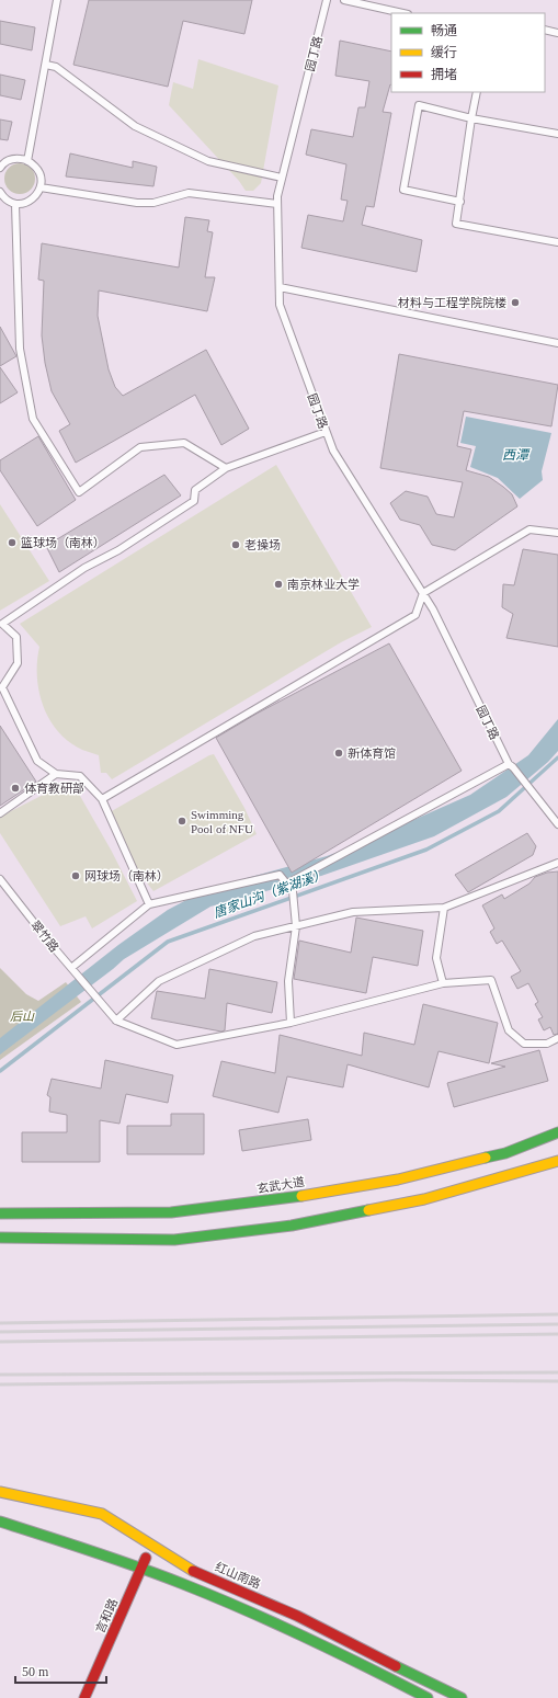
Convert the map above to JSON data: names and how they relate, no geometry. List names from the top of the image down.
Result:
{
  "streets": {
    "main road": ["玄武大道", "红山南路", "言和路"],
    "lane": ["园丁路", "翠竹路"]
  },
  "crossings": [
    ["红山南路", "言和路"]
  ],
  "water": ["西潭", "唐家山沟（紫湖溪）"],
  "parks": ["后山"],
  "places": [
    "材料与工程学院院楼",
    "篮球场（南林）",
    "老操场",
    "南京林业大学",
    "新体育馆",
    "体育教研部",
    "Swimming Pool of NFU",
    "网球场（南林）"
  ],
  "legend": ["畅通", "缓行", "拥堵"],
  "scale_bar": "50 m"
}
